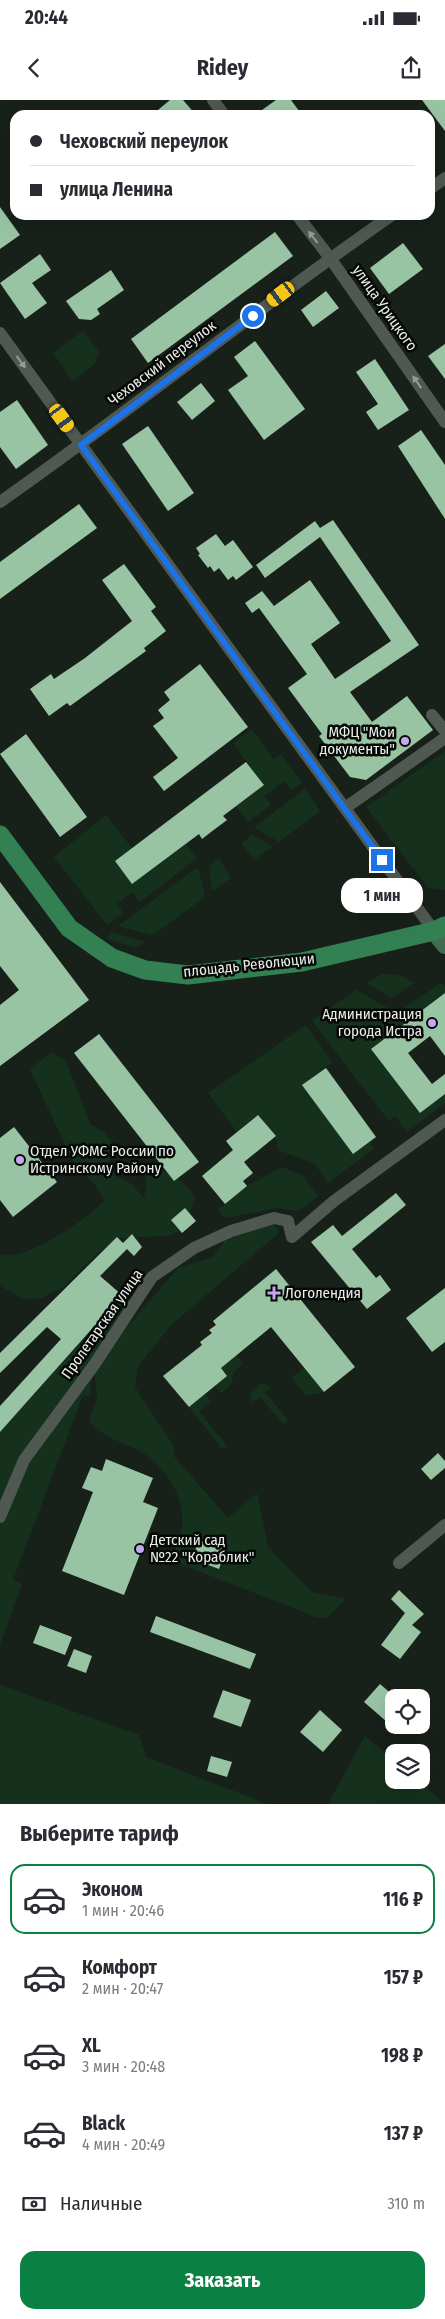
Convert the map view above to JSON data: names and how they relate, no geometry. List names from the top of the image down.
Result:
{
  "streets": {
    "main road": ["площадь Революции"],
    "street": ["улица Урицкого", "Чеховский переулок", "Пролетарская улица"]
  },
  "crossings": [
    ["улица Урицкого", "Чеховский переулок"]
  ],
  "one_way": ["улица Урицкого"],
  "places": {
    "other": [
      "МФЦ \"Мои документы\"",
      "Администрация города Истра",
      "Отдел УФМС России по Истринскому Району",
      "Детский сад №22 \"Кораблик\""
    ],
    "health": ["Логолендия"]
  },
  "page": {
    "status": "20:44",
    "header": "Ridey",
    "banner": ["Чеховский переулок", "улица Ленина"],
    "bubble": "1 мин",
    "heading": "Выберите тариф",
    "list": [
      {
        "name": "Эконом",
        "note": "1 мин · 20:46",
        "value": "116 ₽"
      },
      {
        "name": "Комфорт",
        "note": "2 мин · 20:47",
        "value": "157 ₽"
      },
      {
        "name": "XL",
        "note": "3 мин · 20:48",
        "value": "198 ₽"
      },
      {
        "name": "Black",
        "note": "4 мин · 20:49",
        "value": "137 ₽"
      }
    ],
    "pay": ["Наличные", "310 m"],
    "buttons": "Заказать"
  }
}
